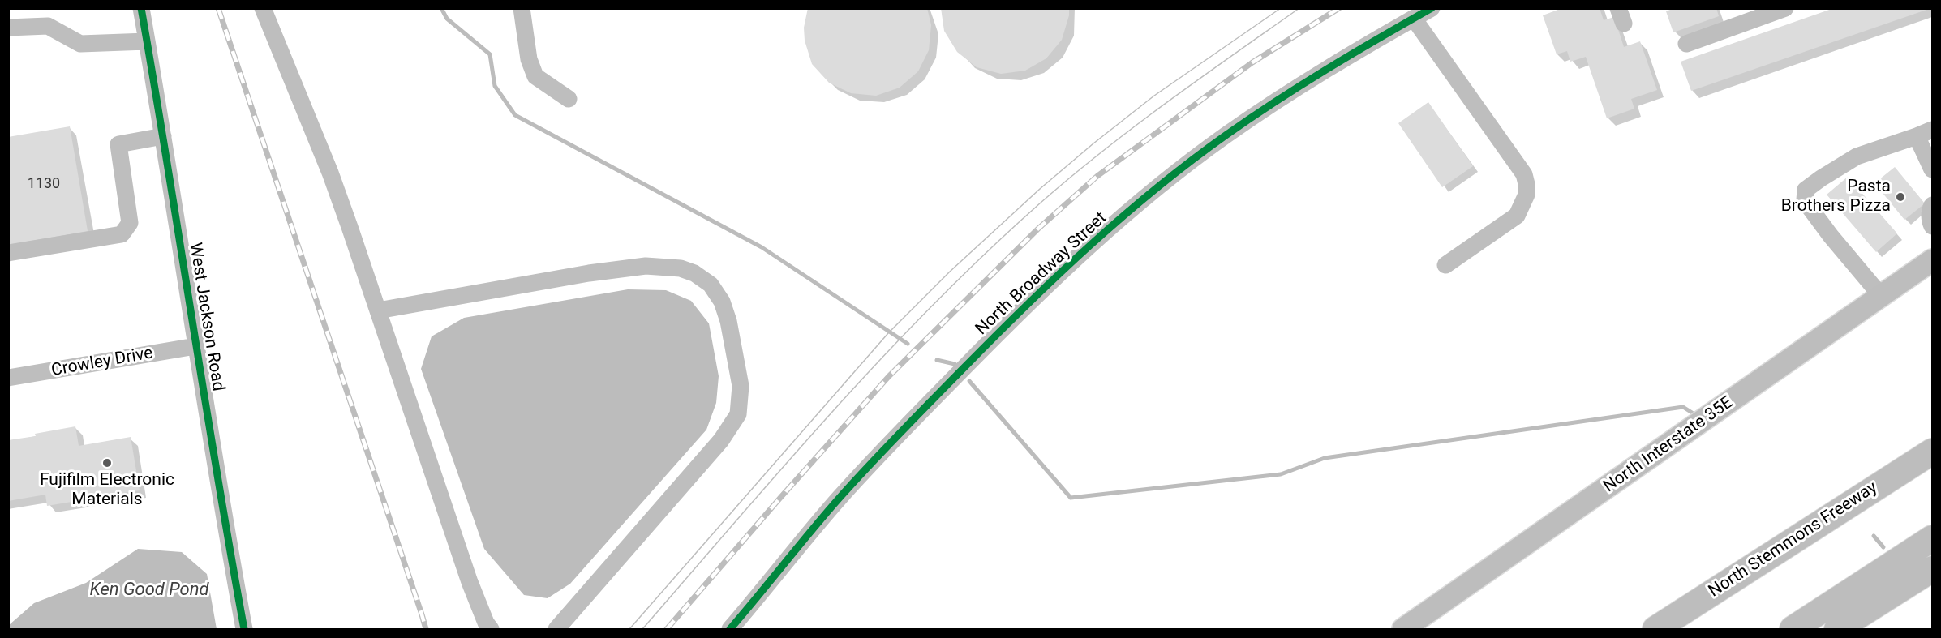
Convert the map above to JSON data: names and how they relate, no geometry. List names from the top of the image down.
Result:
{
  "streets": {
    "highway": ["North Stemmons Freeway"],
    "main road": ["North Interstate 35E"],
    "street": ["North Broadway Street", "West Jackson Road", "Crowley Drive"]
  },
  "crossings": [
    ["West Jackson Road", "Crowley Drive"]
  ],
  "water": ["Ken Good Pond"],
  "places": ["Pasta Brothers Pizza", "Fujifilm Electronic Materials"],
  "house_numbers": ["1130"]
}
